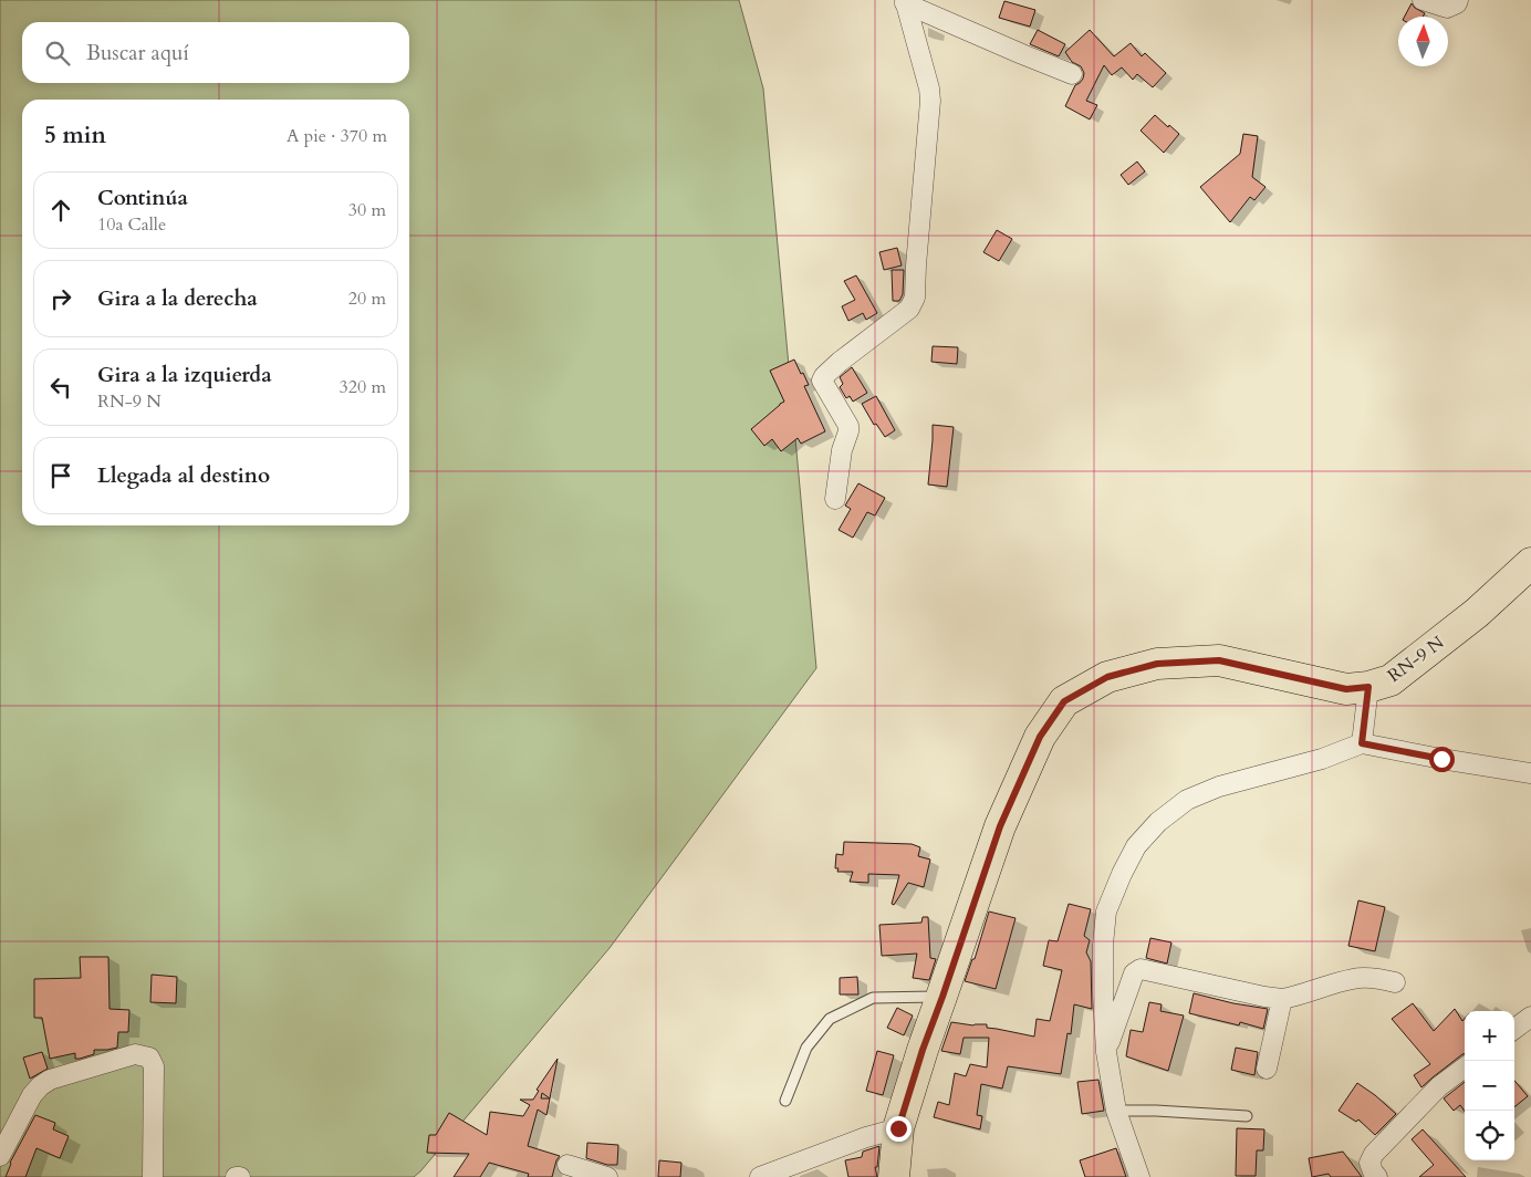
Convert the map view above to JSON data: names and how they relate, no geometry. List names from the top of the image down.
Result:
{
  "streets": {
    "main road": ["RN-9 N"]
  },
  "north": "top",
  "page": {
    "search": "Buscar aquí",
    "heading": ["5 min", "A pie · 370 m"],
    "list": [
      ["Continúa", "10a Calle", "30 m"],
      ["Gira a la derecha", "20 m"],
      ["Gira a la izquierda", "RN-9 N", "320 m"],
      "Llegada al destino"
    ],
    "map_buttons": ["+", "−"]
  }
}
